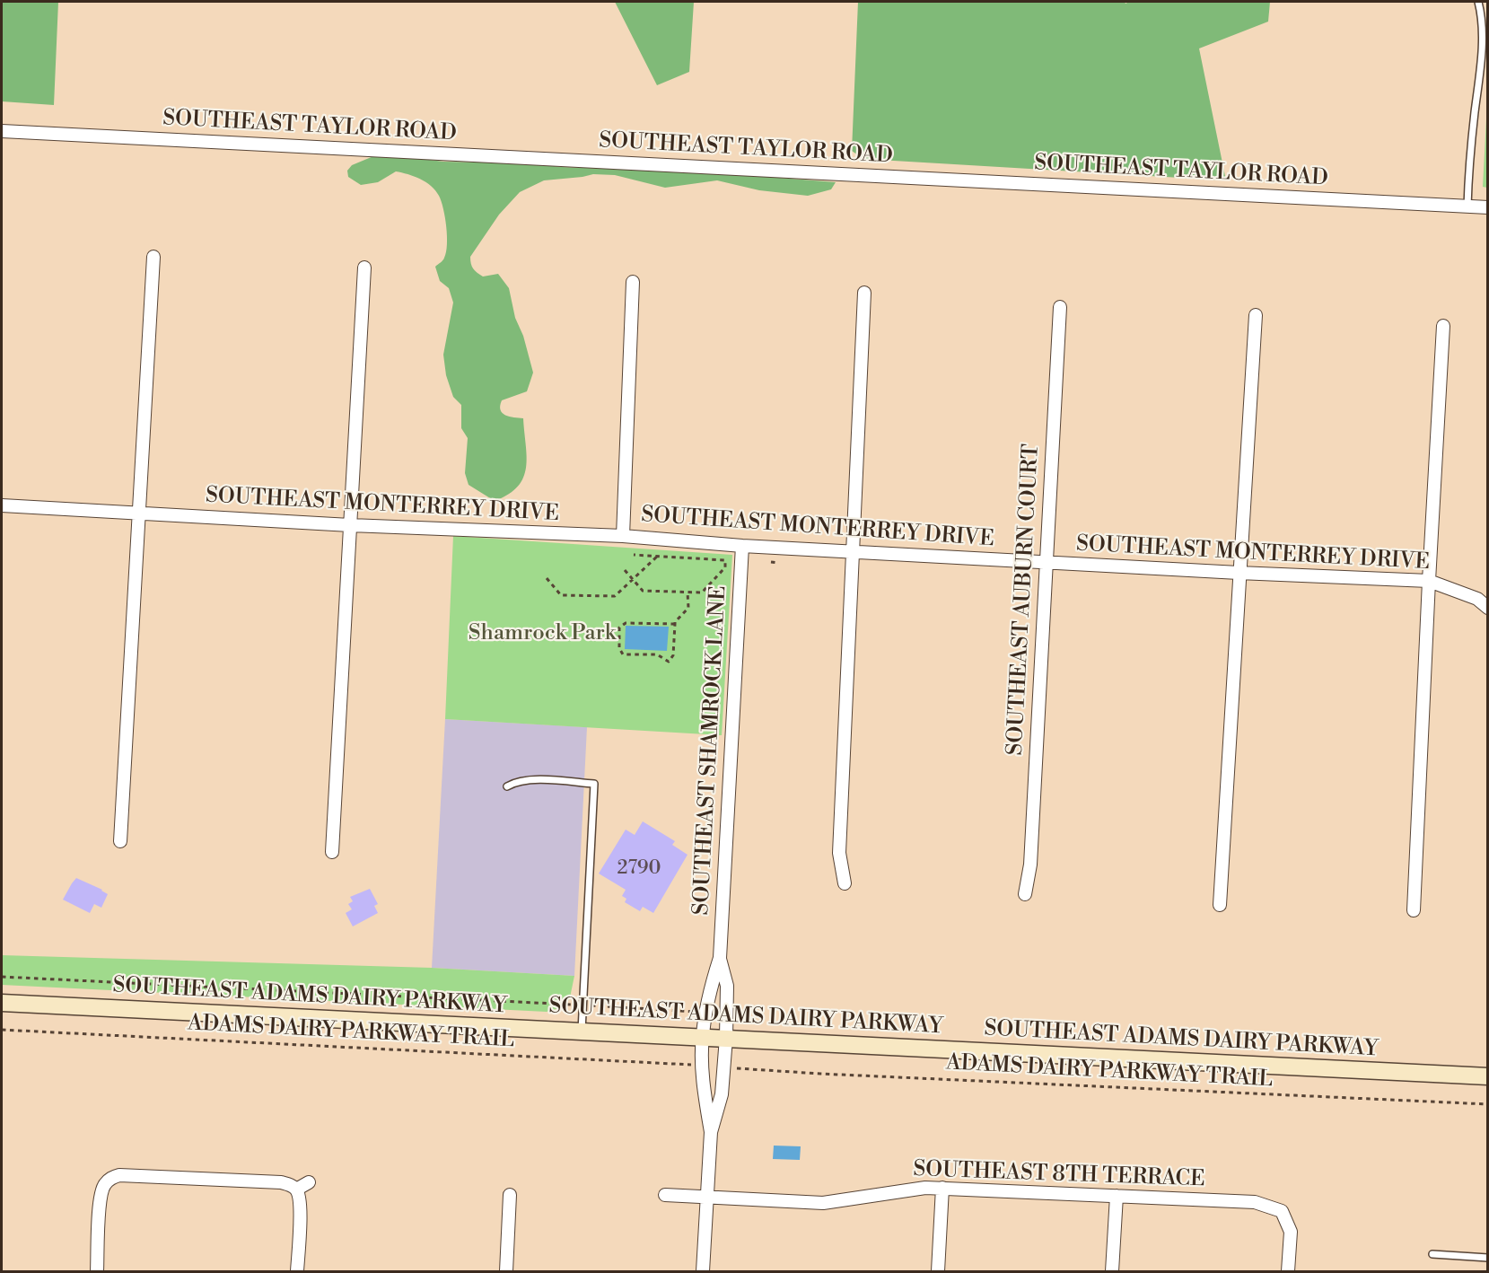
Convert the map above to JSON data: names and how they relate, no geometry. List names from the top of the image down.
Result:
{
  "streets": {
    "main road": ["SOUTHEAST ADAMS DAIRY PARKWAY"],
    "street": [
      "SOUTHEAST TAYLOR ROAD",
      "SOUTHEAST MONTERREY DRIVE",
      "SOUTHEAST AUBURN COURT",
      "SOUTHEAST SHAMROCK LANE",
      "SOUTHEAST 8TH TERRACE"
    ],
    "path": ["ADAMS DAIRY PARKWAY TRAIL"]
  },
  "crossings": [
    ["SOUTHEAST MONTERREY DRIVE", "SOUTHEAST AUBURN COURT"],
    ["SOUTHEAST MONTERREY DRIVE", "SOUTHEAST SHAMROCK LANE"],
    ["SOUTHEAST SHAMROCK LANE", "SOUTHEAST ADAMS DAIRY PARKWAY"],
    ["SOUTHEAST SHAMROCK LANE", "SOUTHEAST 8TH TERRACE"]
  ],
  "parks": ["Shamrock Park"],
  "house_numbers": ["2790"]
}
